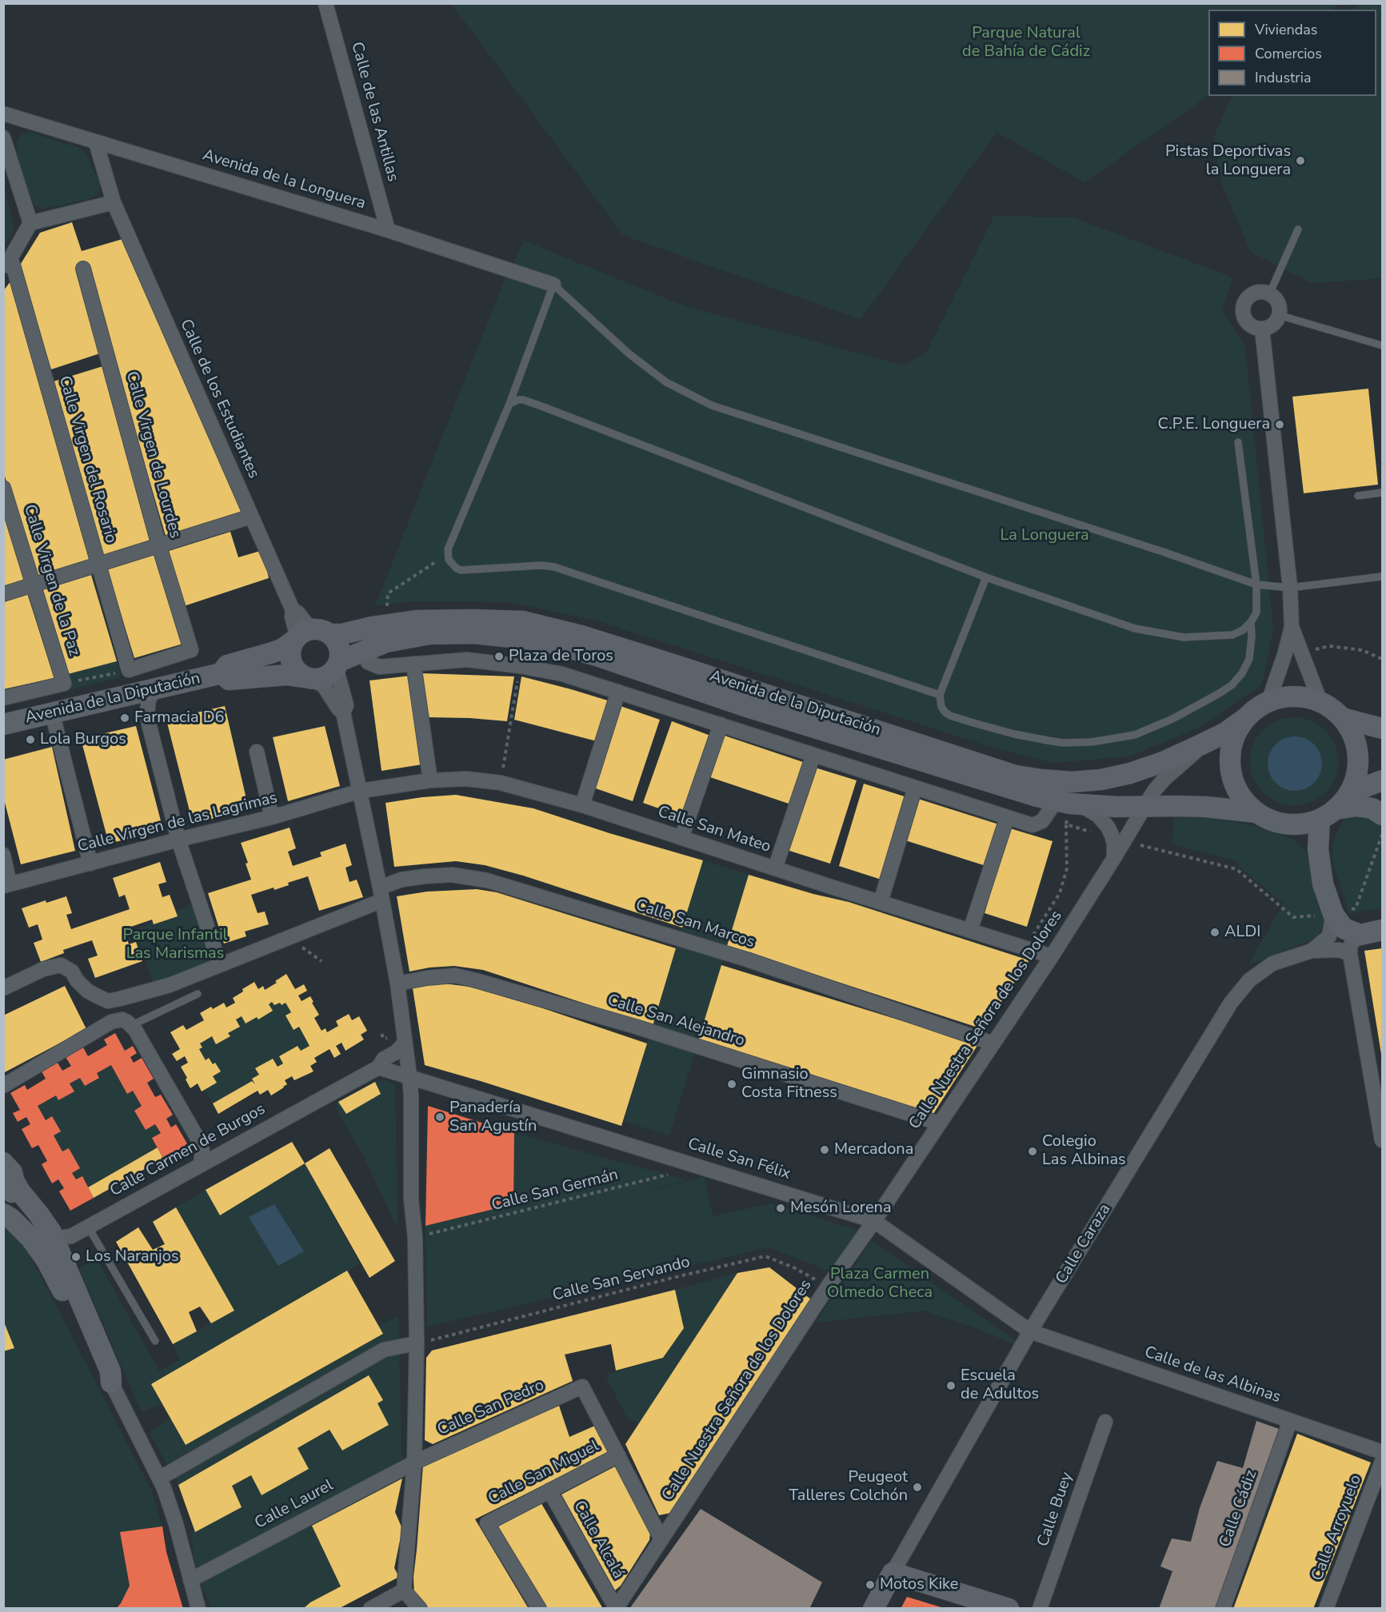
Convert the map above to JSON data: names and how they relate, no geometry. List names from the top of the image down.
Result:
{
  "streets": {
    "main road": ["Avenida de la Diputación", "Calle Caraza"],
    "street": [
      "Calle de las Antillas",
      "Avenida de la Longuera",
      "Calle de los Estudiantes",
      "Calle Virgen de Lourdes",
      "Calle Virgen del Rosario",
      "Calle Virgen de la Paz",
      "Calle Virgen de las Lagrimas",
      "Calle San Mateo",
      "Calle San Marcos",
      "Calle Nuestra Señora de los Dolores",
      "Calle San Alejandro",
      "Calle Carmen de Burgos",
      "Calle San Félix",
      "Calle de las Albinas",
      "Calle San Pedro",
      "Calle San Miguel",
      "Calle Laurel",
      "Calle Cádiz",
      "Calle Buey",
      "Calle Arroyuelo",
      "Calle Alcalá"
    ],
    "path": ["Calle San Germán", "Calle San Servando"]
  },
  "crossings": [
    ["Calle de las Antillas", "Avenida de la Longuera"],
    ["Avenida de la Longuera", "Calle de los Estudiantes"],
    ["Calle de los Estudiantes", "Avenida de la Diputación"],
    ["Calle Virgen de Lourdes", "Calle Virgen del Rosario"],
    ["Avenida de la Diputación", "Calle Nuestra Señora de los Dolores"],
    ["Calle Virgen de las Lagrimas", "Calle San Mateo"],
    ["Calle San Mateo", "Calle Nuestra Señora de los Dolores"],
    ["Calle San Marcos", "Calle Nuestra Señora de los Dolores"],
    ["Calle Nuestra Señora de los Dolores", "Calle San Alejandro"],
    ["Calle Nuestra Señora de los Dolores", "Calle San Félix"],
    ["Calle Nuestra Señora de los Dolores", "Calle San Servando"],
    ["Calle Nuestra Señora de los Dolores", "Calle Alcalá"],
    ["Calle San Félix", "Calle Caraza"],
    ["Calle San Félix", "Calle de las Albinas"],
    ["Calle Caraza", "Calle de las Albinas"],
    ["Calle de las Albinas", "Calle Cádiz"],
    ["Calle San Pedro", "Calle San Miguel"],
    ["Calle San Pedro", "Calle Laurel"],
    ["Calle San Miguel", "Calle Alcalá"]
  ],
  "parks": [
    "Parque Natural de Bahía de Cádiz",
    "La Longuera",
    "Parque Infantil Las Marismas",
    "Plaza Carmen Olmedo Checa"
  ],
  "places": [
    "Pistas Deportivas la Longuera",
    "C.P.E. Longuera",
    "Plaza de Toros",
    "Farmacia D6",
    "Lola Burgos",
    "ALDI",
    "Gimnasio Costa Fitness",
    "Panadería San Agustín",
    "Mercadona",
    "Colegio Las Albinas",
    "Mesón Lorena",
    "Los Naranjos",
    "Escuela de Adultos",
    "Peugeot Talleres Colchón",
    "Motos Kike"
  ],
  "legend": ["Viviendas", "Comercios", "Industria"]
}
